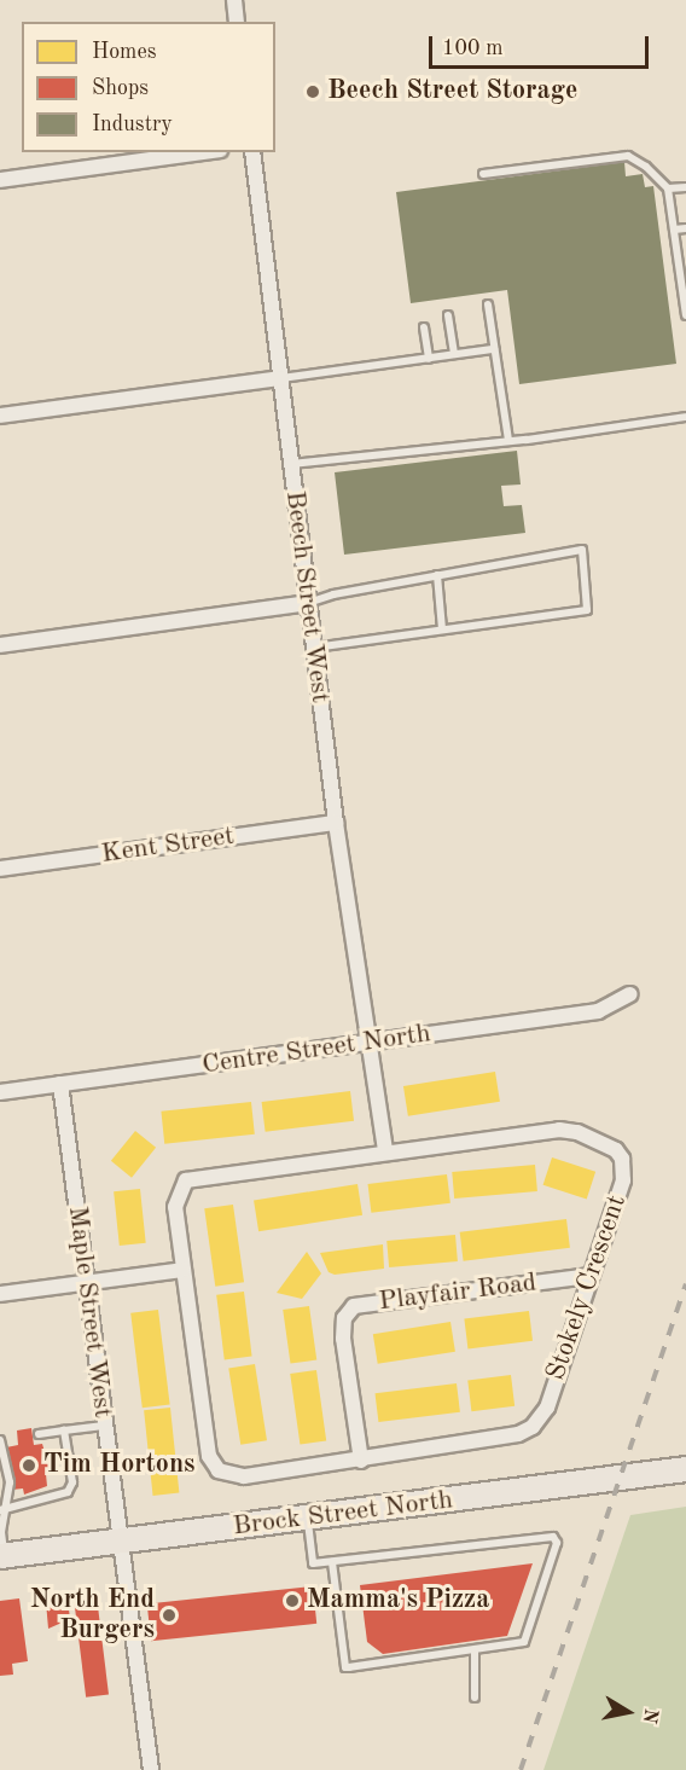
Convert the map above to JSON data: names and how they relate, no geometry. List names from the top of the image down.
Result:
{
  "streets": {
    "main road": ["Brock Street North"],
    "street": [
      "Beech Street West",
      "Kent Street",
      "Centre Street North",
      "Stokely Crescent",
      "Playfair Road",
      "Maple Street West"
    ]
  },
  "crossings": [
    ["Beech Street West", "Kent Street"],
    ["Beech Street West", "Centre Street North"],
    ["Beech Street West", "Stokely Crescent"],
    ["Centre Street North", "Maple Street West"],
    ["Stokely Crescent", "Playfair Road"],
    ["Maple Street West", "Brock Street North"]
  ],
  "places": [
    "Beech Street Storage",
    "Tim Hortons",
    "Mamma's Pizza",
    "North End Burgers"
  ],
  "legend": ["Homes", "Shops", "Industry"],
  "scale_bar": "100 m",
  "north": "right"
}
